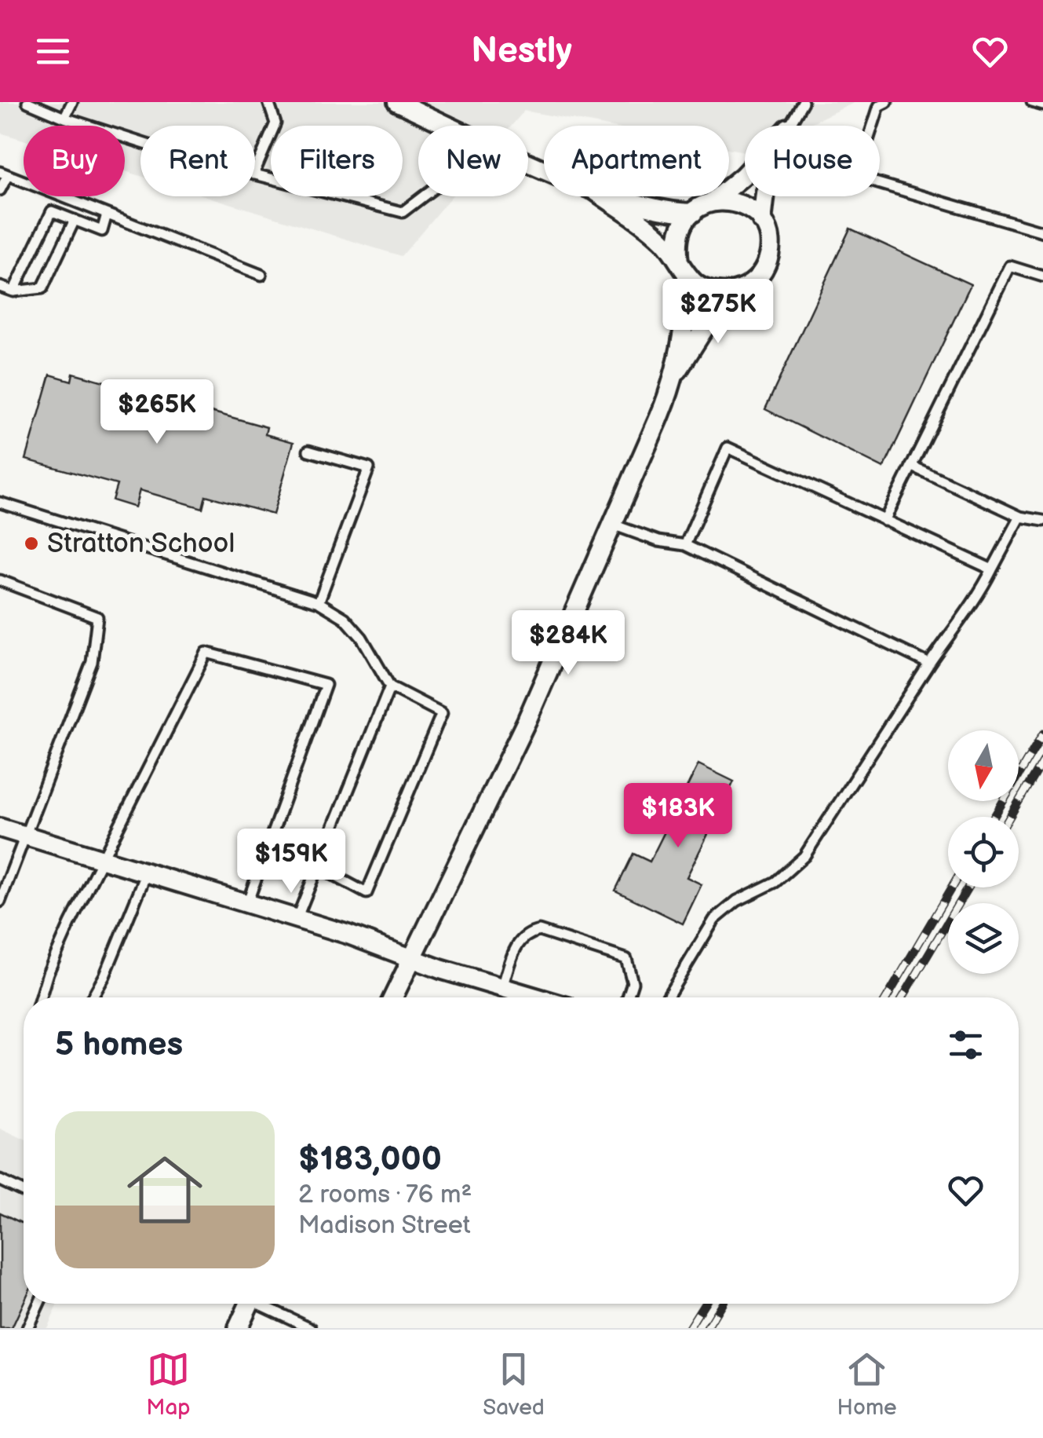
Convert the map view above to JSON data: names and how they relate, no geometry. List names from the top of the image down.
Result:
{
  "places": ["Stratton School"],
  "north": "bottom",
  "page": {
    "header": "Nestly",
    "chip": [
      "Buy",
      "Rent",
      "Filters",
      "New",
      "Apartment",
      "House"
    ],
    "price": [
      "$275K",
      "$265K",
      "$284K",
      "$183K",
      "$159K"
    ],
    "heading": "5 homes",
    "list": [
      {
        "name": "$183,000",
        "note": "2 rooms · 76 m² · Madison Street"
      }
    ],
    "tabs": ["Map", "Saved", "Home"]
  }
}
